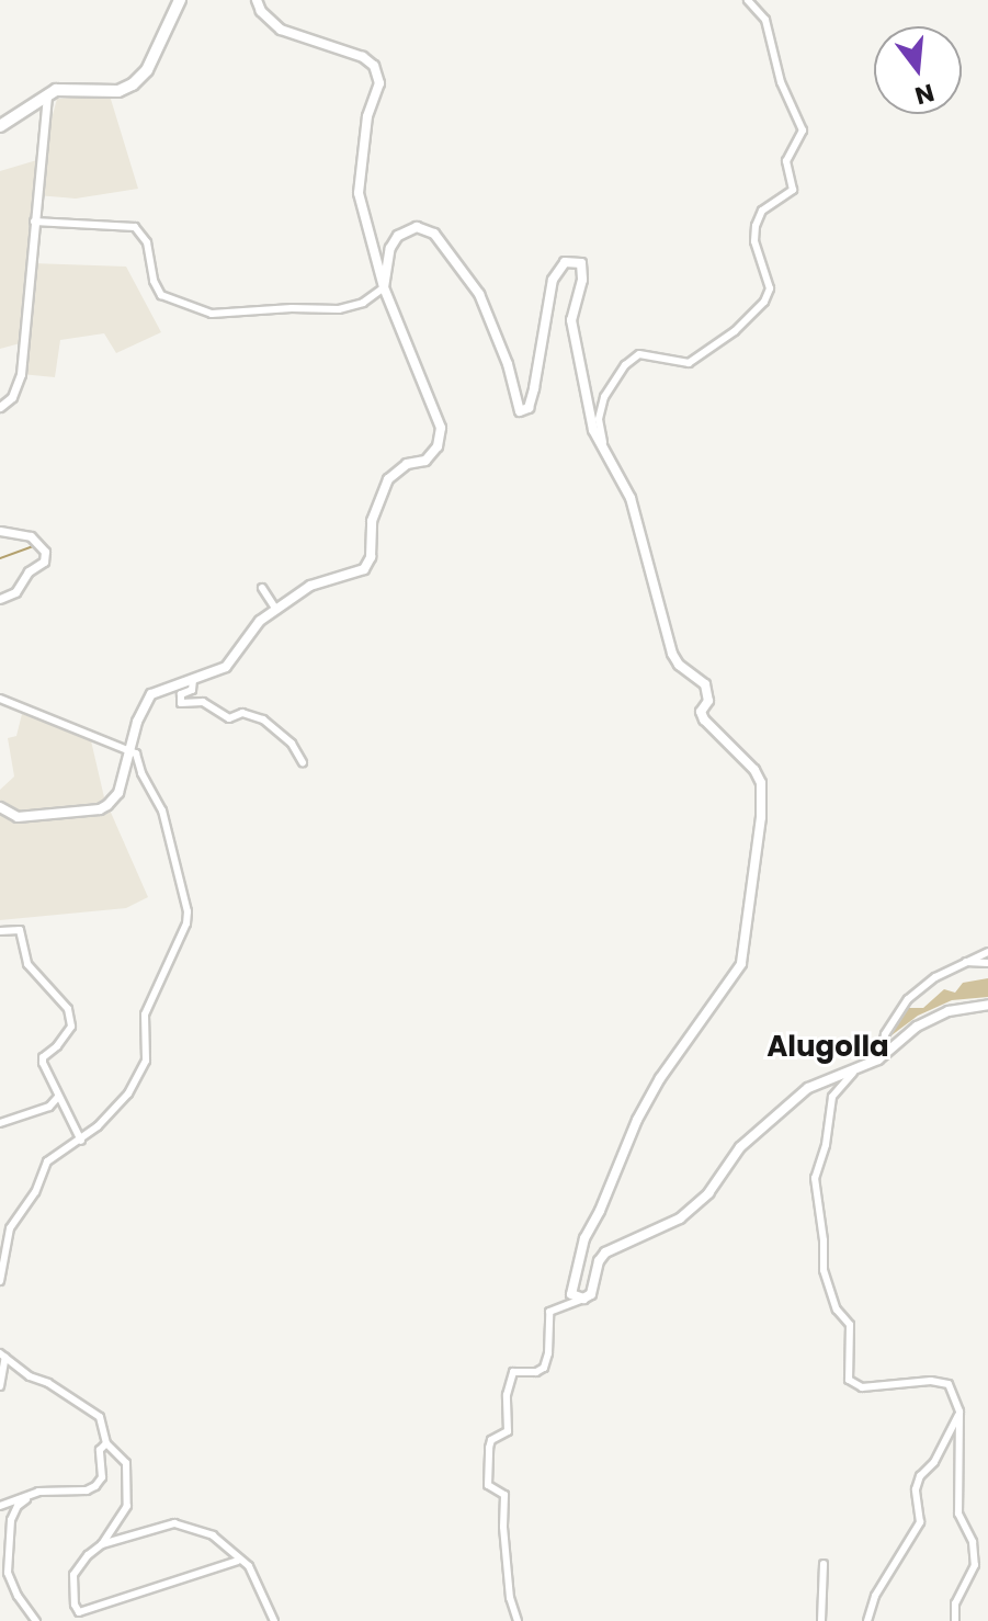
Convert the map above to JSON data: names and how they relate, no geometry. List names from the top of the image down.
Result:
{
  "districts": ["Alugolla"],
  "north": "bottom"
}
